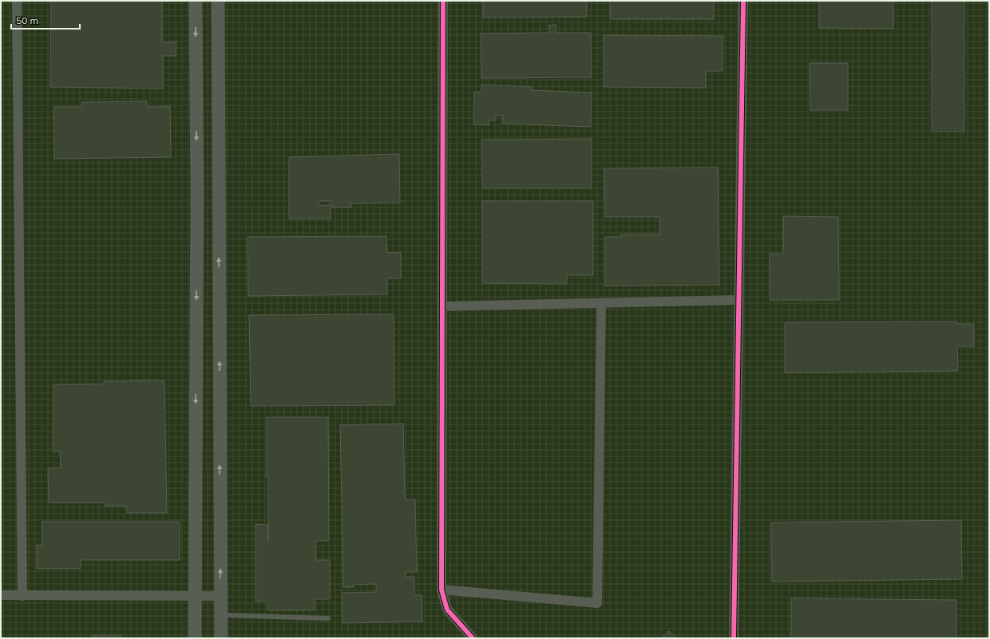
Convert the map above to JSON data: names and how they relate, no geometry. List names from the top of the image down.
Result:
{
  "scale_bar": "50 m"
}
